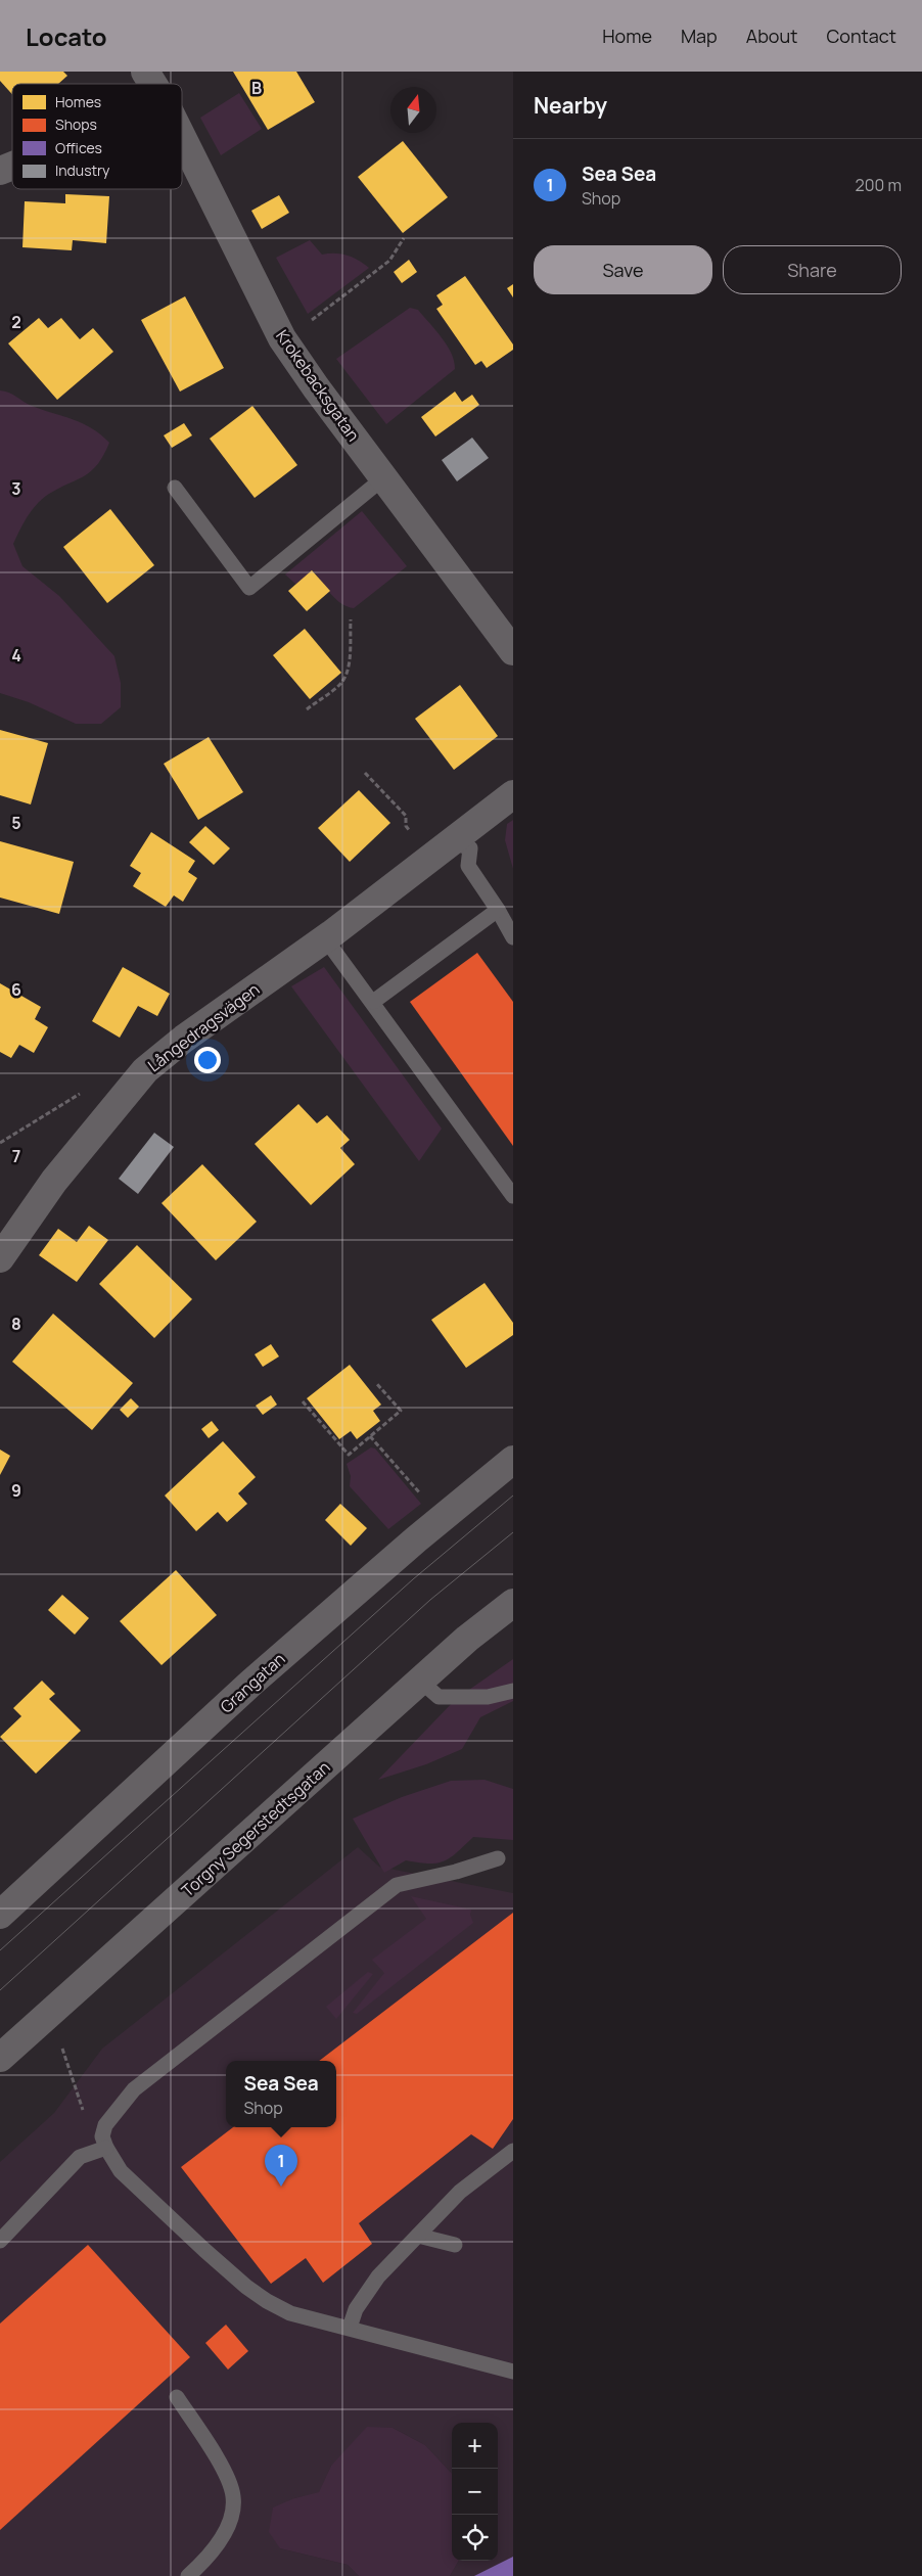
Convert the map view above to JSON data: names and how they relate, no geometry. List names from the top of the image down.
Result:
{
  "streets": {
    "street": [
      "Krokebacksgatan",
      "Långedragsvägen",
      "Grangatan",
      "Torgny Segerstedtsgatan"
    ]
  },
  "legend": [
    "Homes",
    "Shops",
    "Offices",
    "Industry"
  ],
  "north": "top",
  "page": {
    "header": "Locato",
    "nav": [
      "Home",
      "Map",
      "About",
      "Contact"
    ],
    "heading": "Nearby",
    "list": [
      {
        "mark": "1",
        "name": "Sea Sea",
        "note": "Shop",
        "value": "200 m"
      }
    ],
    "buttons": ["Save", "Share"],
    "popup": ["Sea Sea", "Shop"],
    "pins": "1",
    "map_buttons": ["+", "−"]
  },
  "grid": {
    "columns": ["B"],
    "rows": [
      "2",
      "3",
      "4",
      "5",
      "6",
      "7",
      "8",
      "9"
    ]
  }
}
